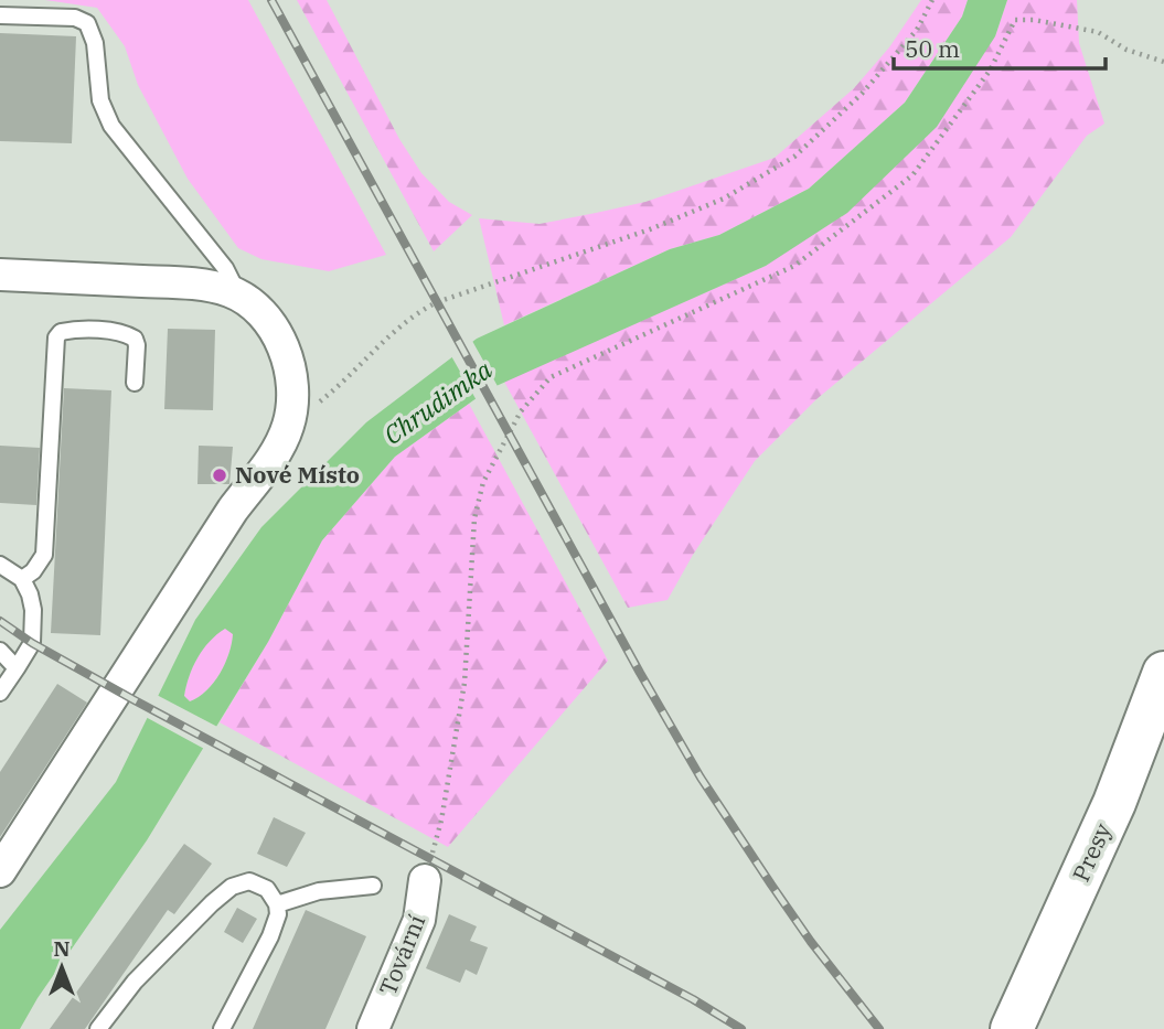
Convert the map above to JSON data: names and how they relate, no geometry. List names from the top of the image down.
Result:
{
  "streets": {
    "street": ["Presy", "Tovární"]
  },
  "water": ["Chrudimka"],
  "places": ["Nové Místo"],
  "scale_bar": "50 m",
  "north": "top"
}
